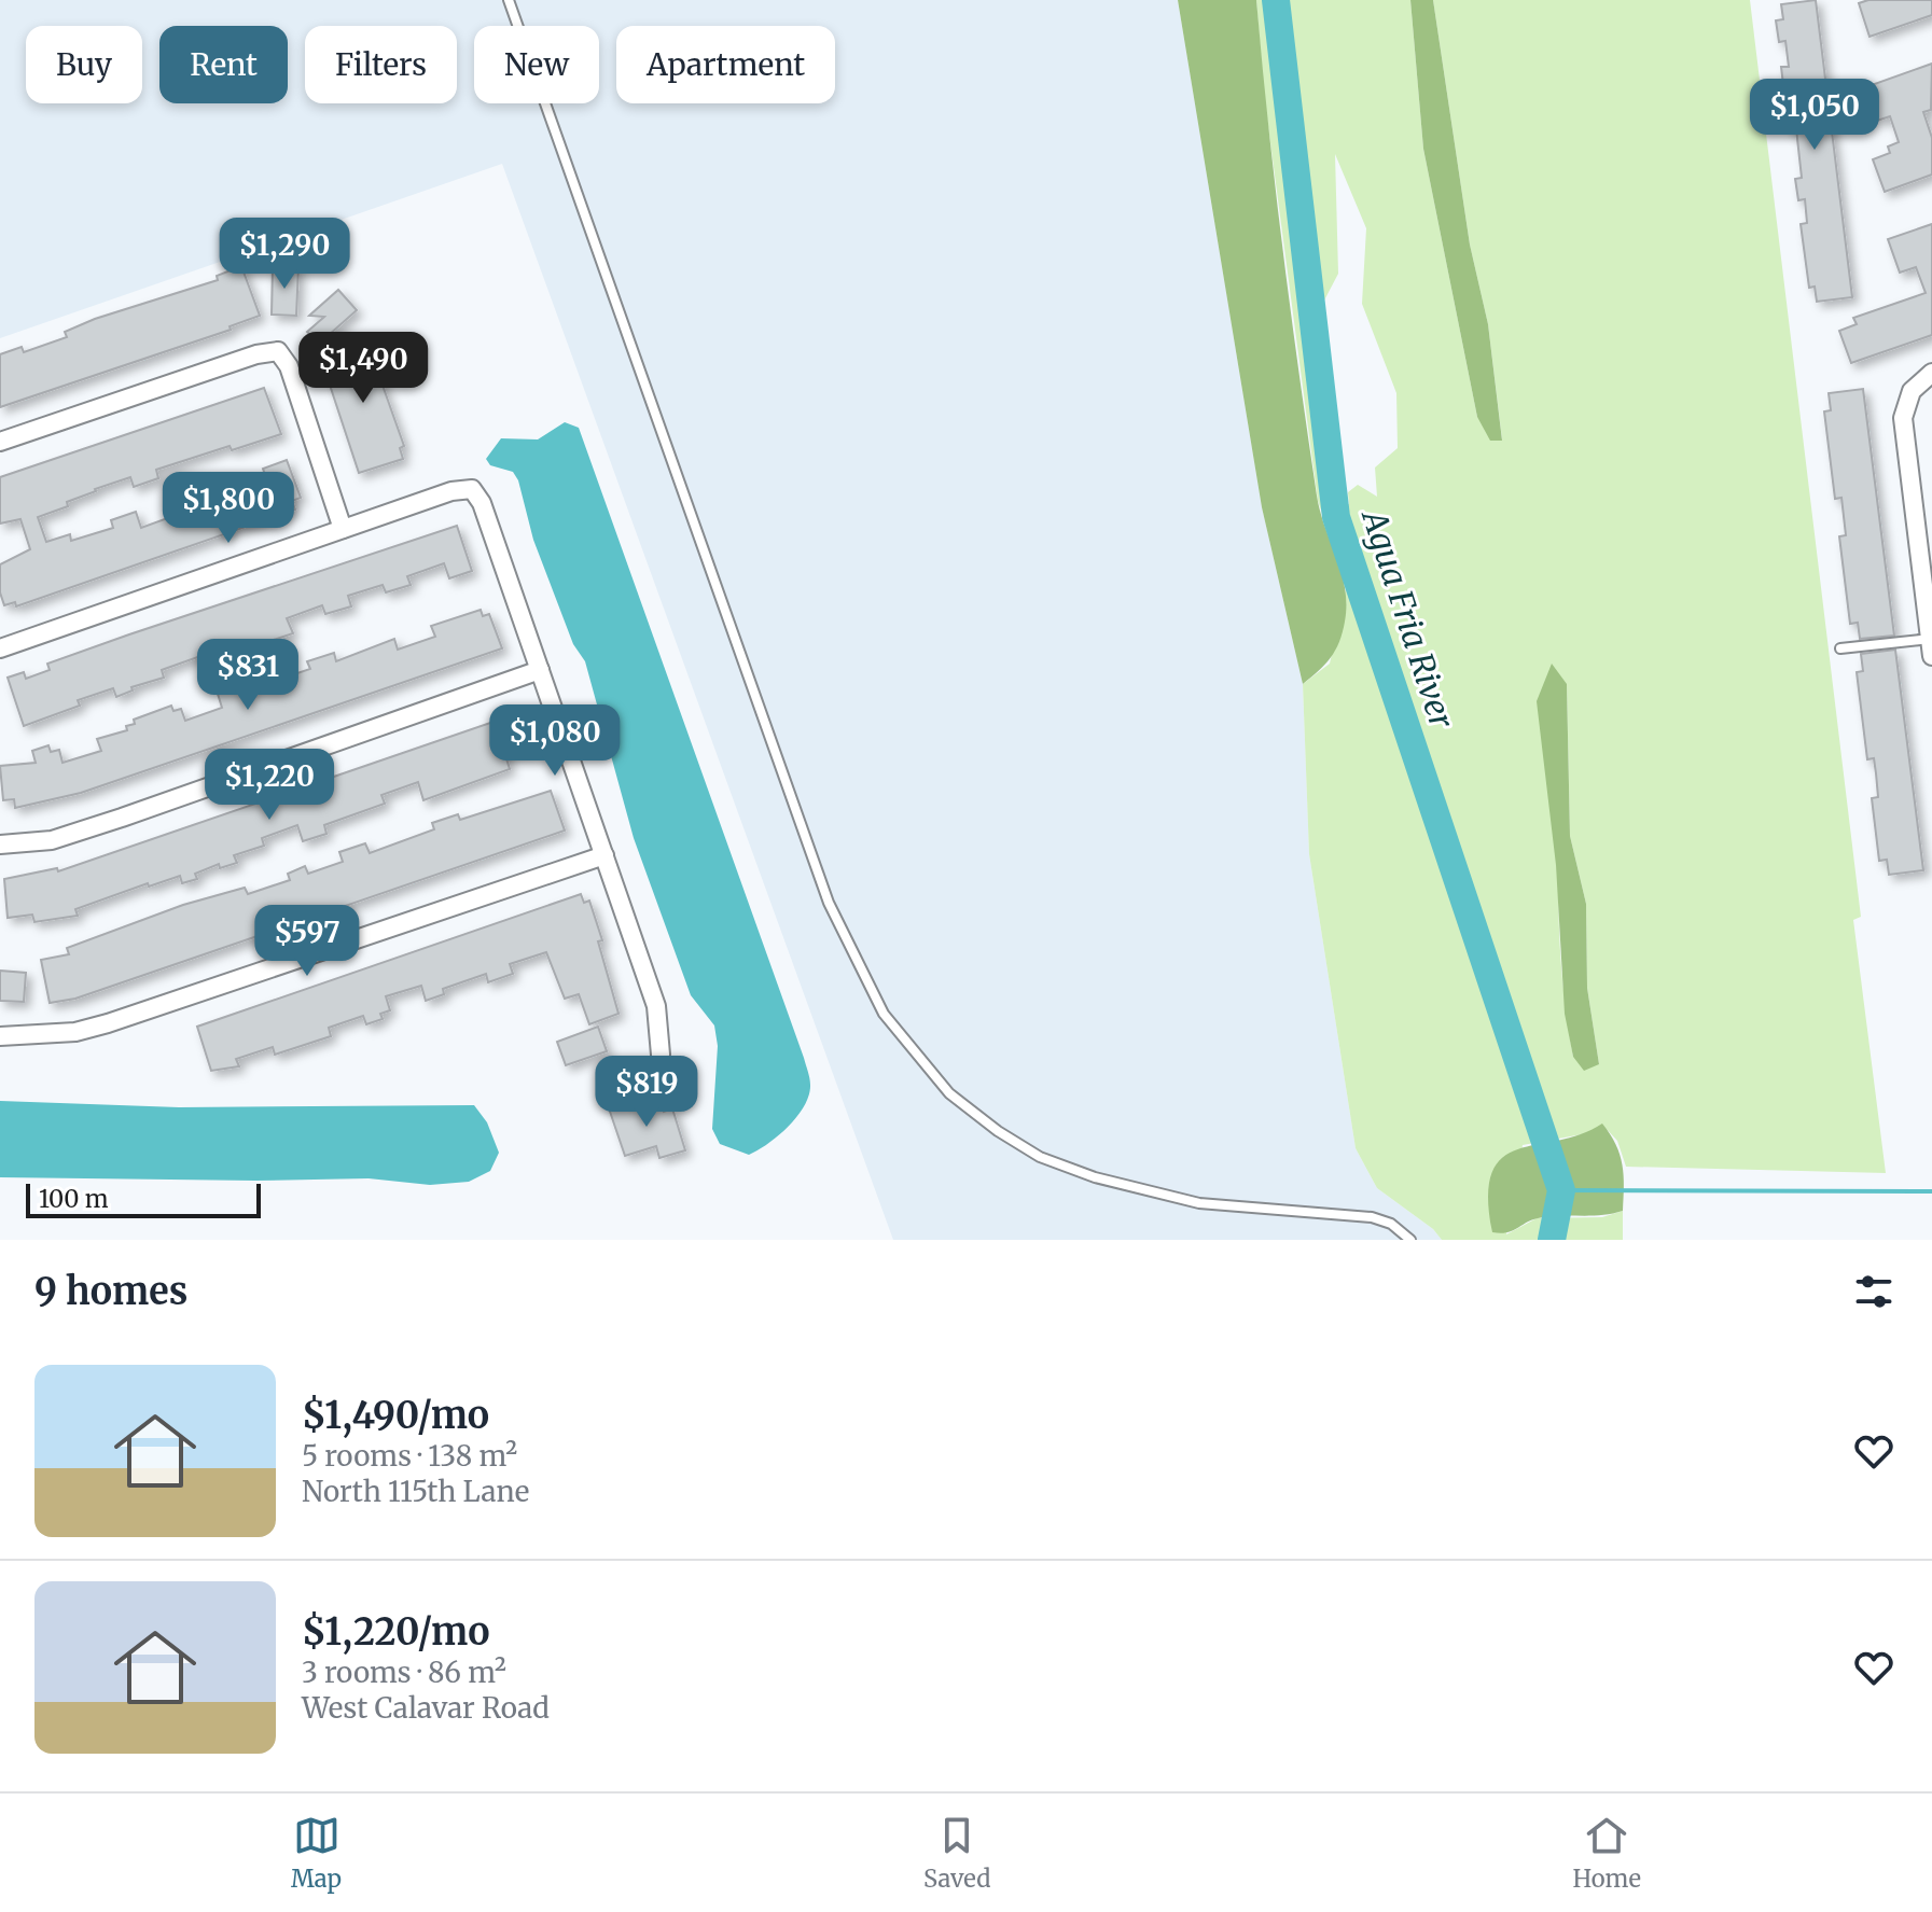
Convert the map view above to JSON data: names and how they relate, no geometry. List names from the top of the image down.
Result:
{
  "water": ["Agua Fria River"],
  "scale_bar": "100 m",
  "page": {
    "chip": [
      "Buy",
      "Rent",
      "Filters",
      "New",
      "Apartment"
    ],
    "price": [
      "$1,050",
      "$1,290",
      "$1,490",
      "$1,800",
      "$831",
      "$1,080",
      "$1,220",
      "$597",
      "$819"
    ],
    "scale": "100 m",
    "heading": "9 homes",
    "list": [
      {
        "name": "$1,490/mo",
        "note": "5 rooms · 138 m² · North 115th Lane"
      },
      {
        "name": "$1,220/mo",
        "note": "3 rooms · 86 m² · West Calavar Road"
      }
    ],
    "tabs": ["Map", "Saved", "Home"]
  }
}
